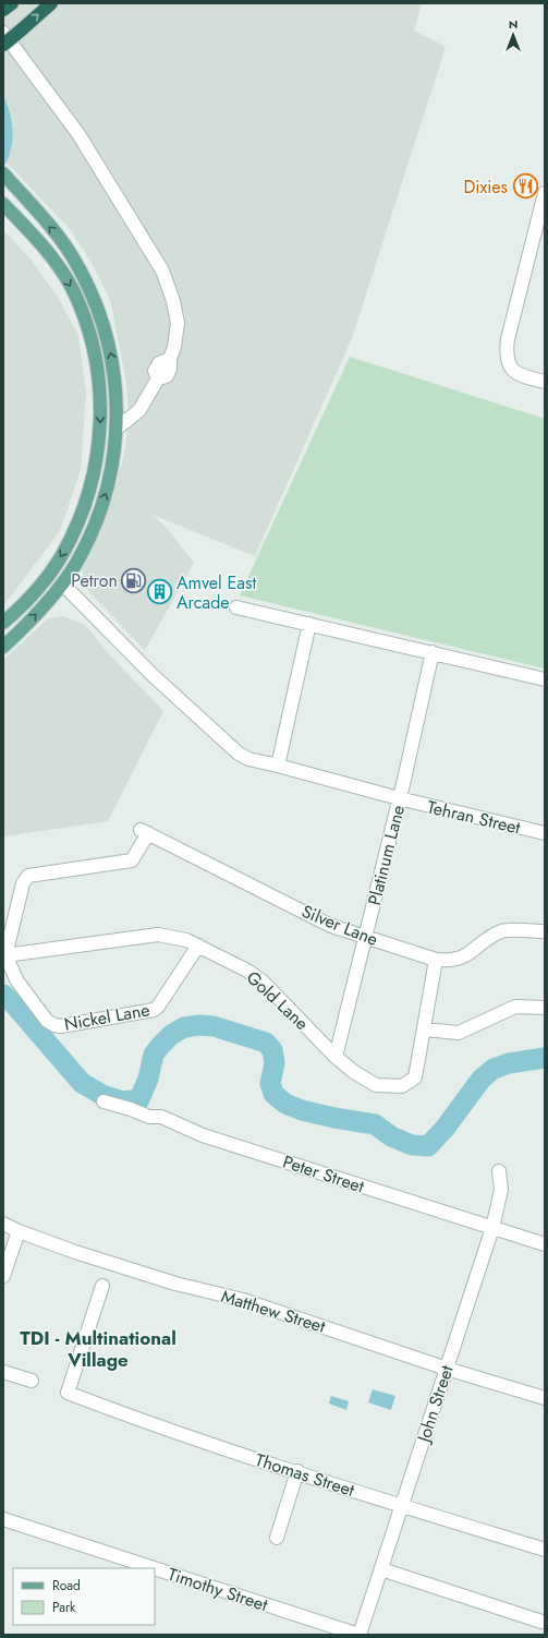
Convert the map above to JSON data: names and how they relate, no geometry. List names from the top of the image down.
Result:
{
  "streets": {
    "street": [
      "Tehran Street",
      "Platinum Lane",
      "Silver Lane",
      "Gold Lane",
      "Nickel Lane",
      "Peter Street",
      "Matthew Street",
      "John Street",
      "Thomas Street",
      "Timothy Street"
    ]
  },
  "crossings": [
    ["Tehran Street", "Platinum Lane"],
    ["Platinum Lane", "Silver Lane"],
    ["Platinum Lane", "Gold Lane"],
    ["Silver Lane", "Gold Lane"],
    ["Silver Lane", "Nickel Lane"],
    ["Gold Lane", "Nickel Lane"],
    ["Peter Street", "John Street"],
    ["Matthew Street", "John Street"],
    ["John Street", "Thomas Street"],
    ["John Street", "Timothy Street"]
  ],
  "districts": ["TDI - Multinational Village"],
  "places": {
    "restaurant": ["Dixies"],
    "fuel station": ["Petron"],
    "building": ["Amvel East Arcade"]
  },
  "legend": ["Road", "Park"],
  "north": "top"
}
